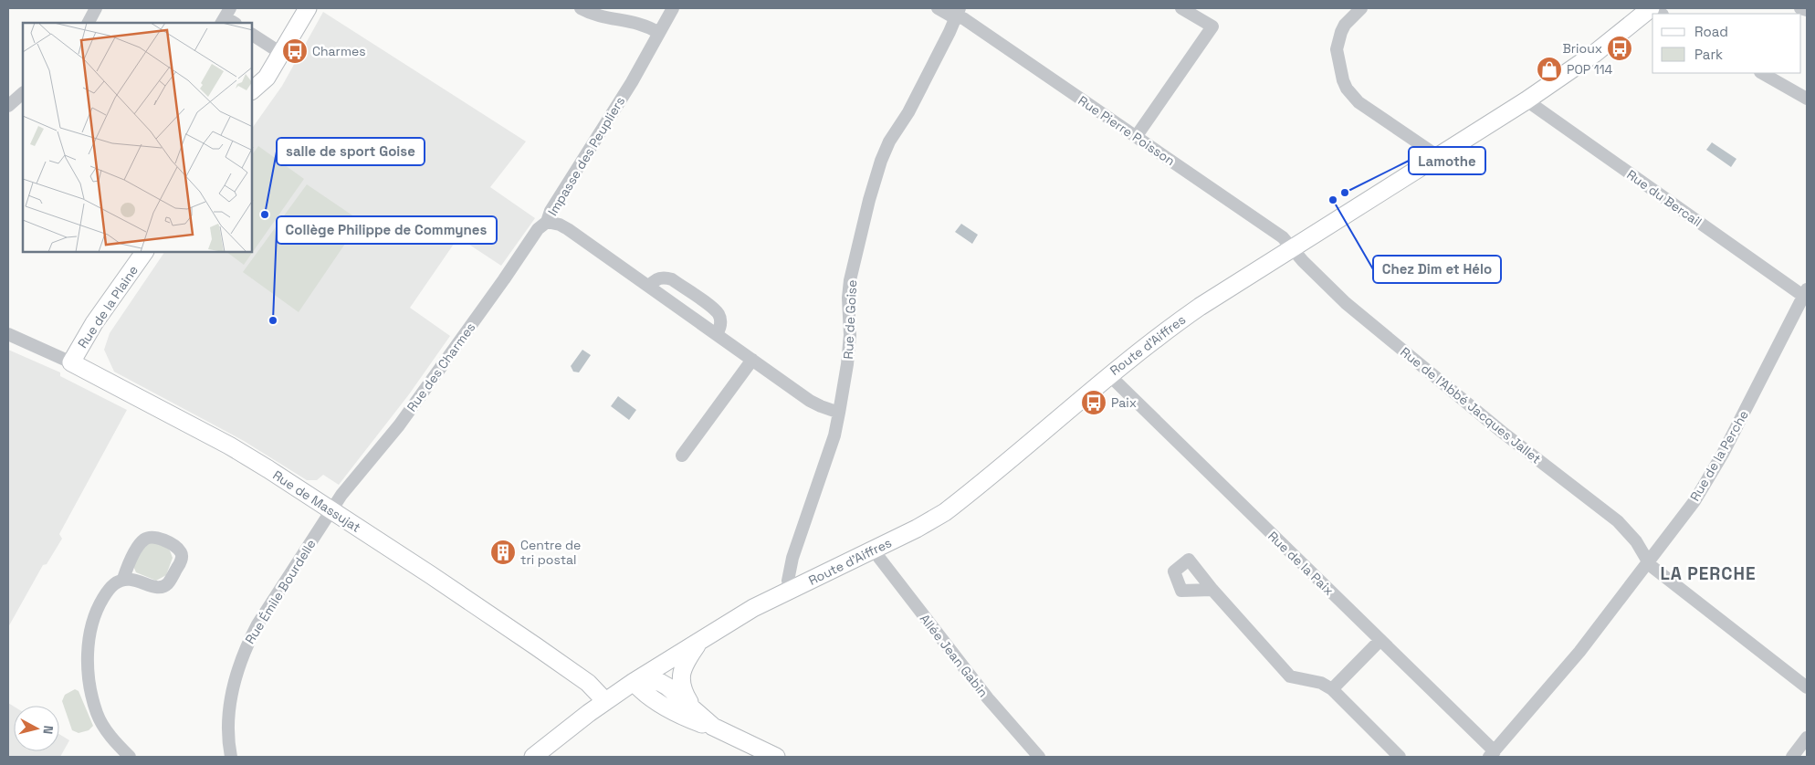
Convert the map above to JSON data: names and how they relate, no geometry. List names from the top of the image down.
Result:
{
  "streets": {
    "main road": ["Rue de la Plaine", "Route d'Aiffres", "Rue de Massujat"],
    "street": [
      "Rue Pierre Poisson",
      "Impasse des Peupliers",
      "Rue du Bercail",
      "Rue de Goise",
      "Rue des Charmes",
      "Rue de l'Abbé Jacques Jallet",
      "Rue de la Perche",
      "Rue de la Paix",
      "Rue Émile Bourdelle",
      "Allée Jean Gabin"
    ]
  },
  "crossings": [
    ["Rue Pierre Poisson", "Rue de Goise"],
    ["Rue Pierre Poisson", "Route d'Aiffres"],
    ["Rue Pierre Poisson", "Rue de l'Abbé Jacques Jallet"],
    ["Impasse des Peupliers", "Rue de Goise"],
    ["Impasse des Peupliers", "Rue des Charmes"],
    ["Rue du Bercail", "Route d'Aiffres"],
    ["Rue du Bercail", "Rue de la Perche"],
    ["Rue de la Plaine", "Rue de Massujat"],
    ["Rue de Goise", "Route d'Aiffres"],
    ["Route d'Aiffres", "Rue de l'Abbé Jacques Jallet"],
    ["Route d'Aiffres", "Rue de Massujat"],
    ["Route d'Aiffres", "Rue de la Paix"],
    ["Route d'Aiffres", "Allée Jean Gabin"],
    ["Rue des Charmes", "Rue de Massujat"],
    ["Rue des Charmes", "Rue Émile Bourdelle"],
    ["Rue de l'Abbé Jacques Jallet", "Rue de la Perche"],
    ["Rue de la Perche", "Rue de la Paix"],
    ["Rue de Massujat", "Rue Émile Bourdelle"]
  ],
  "districts": ["LA PERCHE"],
  "places": {
    "bus stop": ["Brioux", "Charmes", "Paix"],
    "shop": ["POP 114"],
    "other": [
      "Lamothe",
      "Chez Dim et Hélo",
      "salle de sport Goise",
      "Collège Philippe de Commynes"
    ],
    "building": ["Centre de tri postal"]
  },
  "legend": ["Road", "Park"],
  "north": "right"
}
